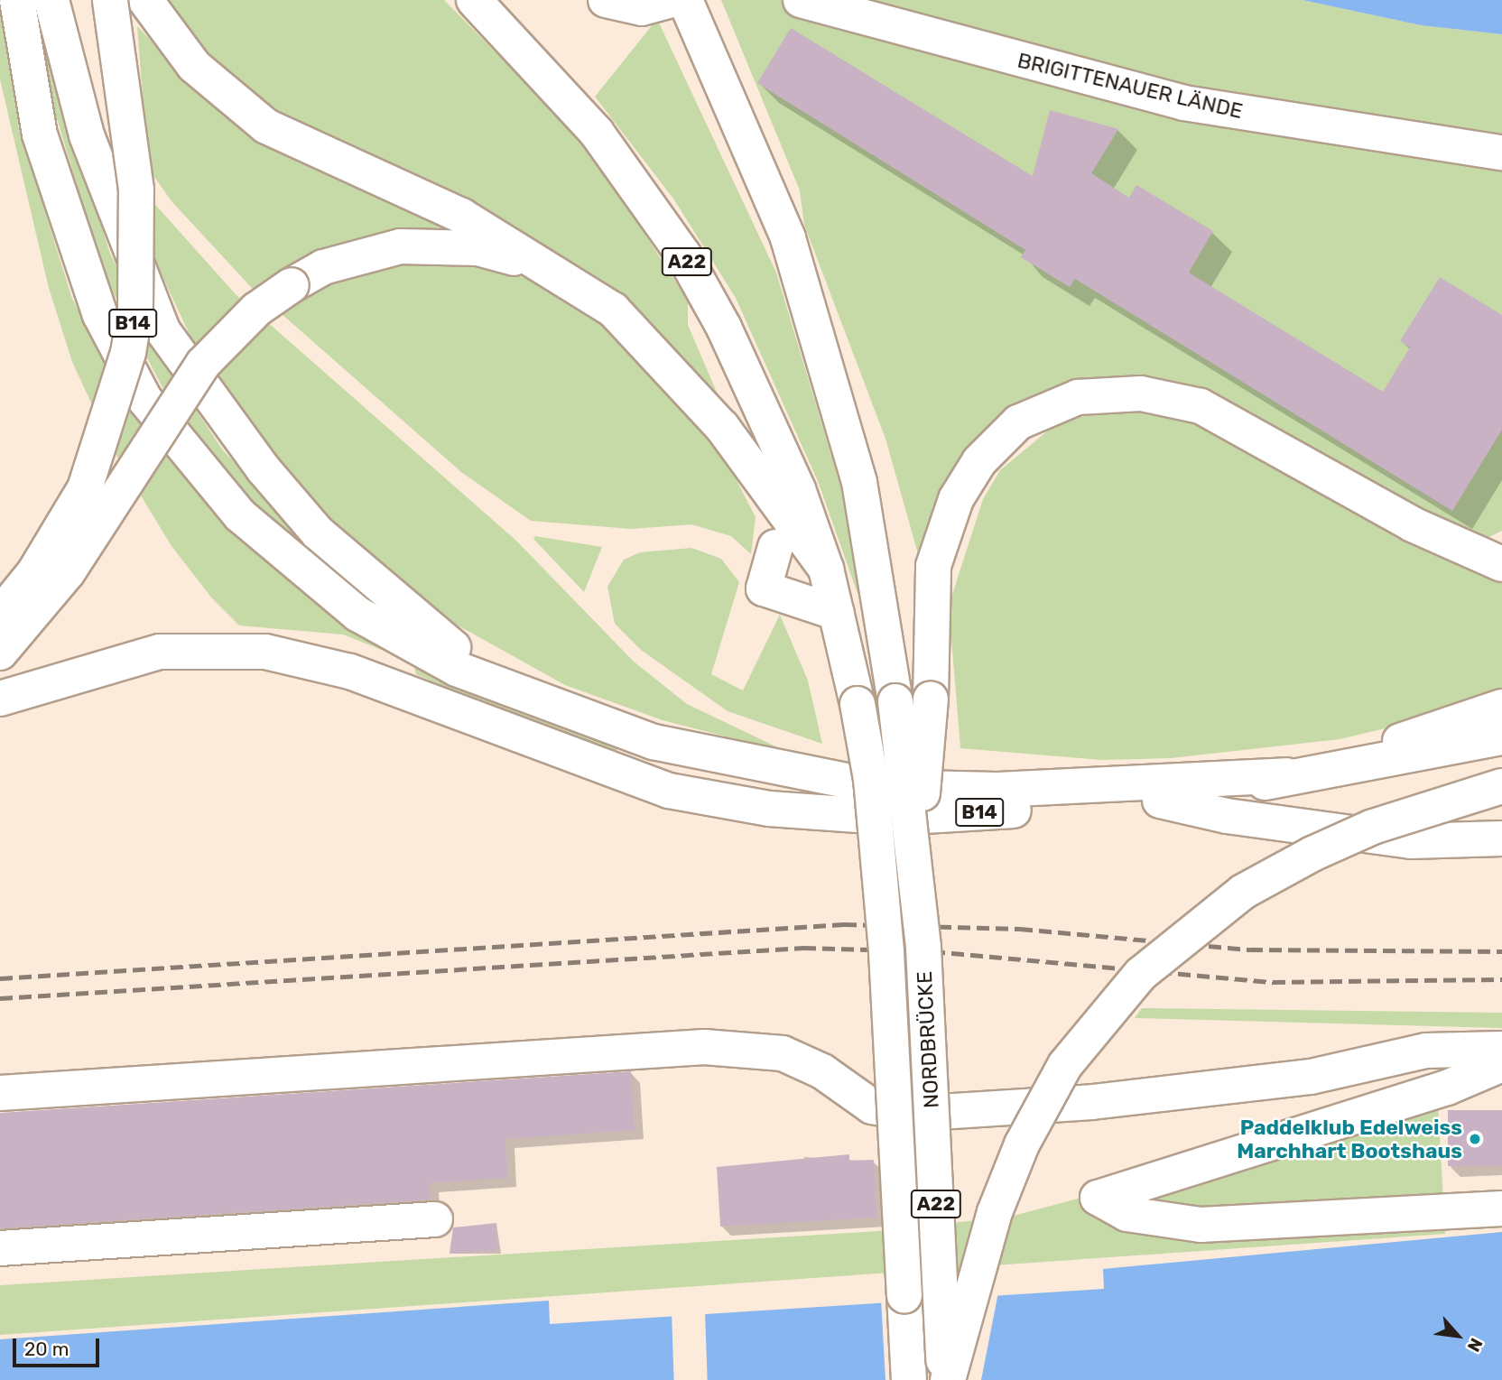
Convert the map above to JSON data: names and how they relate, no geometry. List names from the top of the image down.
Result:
{
  "streets": {
    "main road": [
      "BRIGITTENAUER LÄNDE",
      "A22",
      "B14",
      "NORDBRÜCKE"
    ]
  },
  "crossings": [
    ["A22", "NORDBRÜCKE"]
  ],
  "places": ["Paddelklub Edelweiss Marchhart Bootshaus"],
  "scale_bar": "20 m",
  "north": "bottom right"
}
